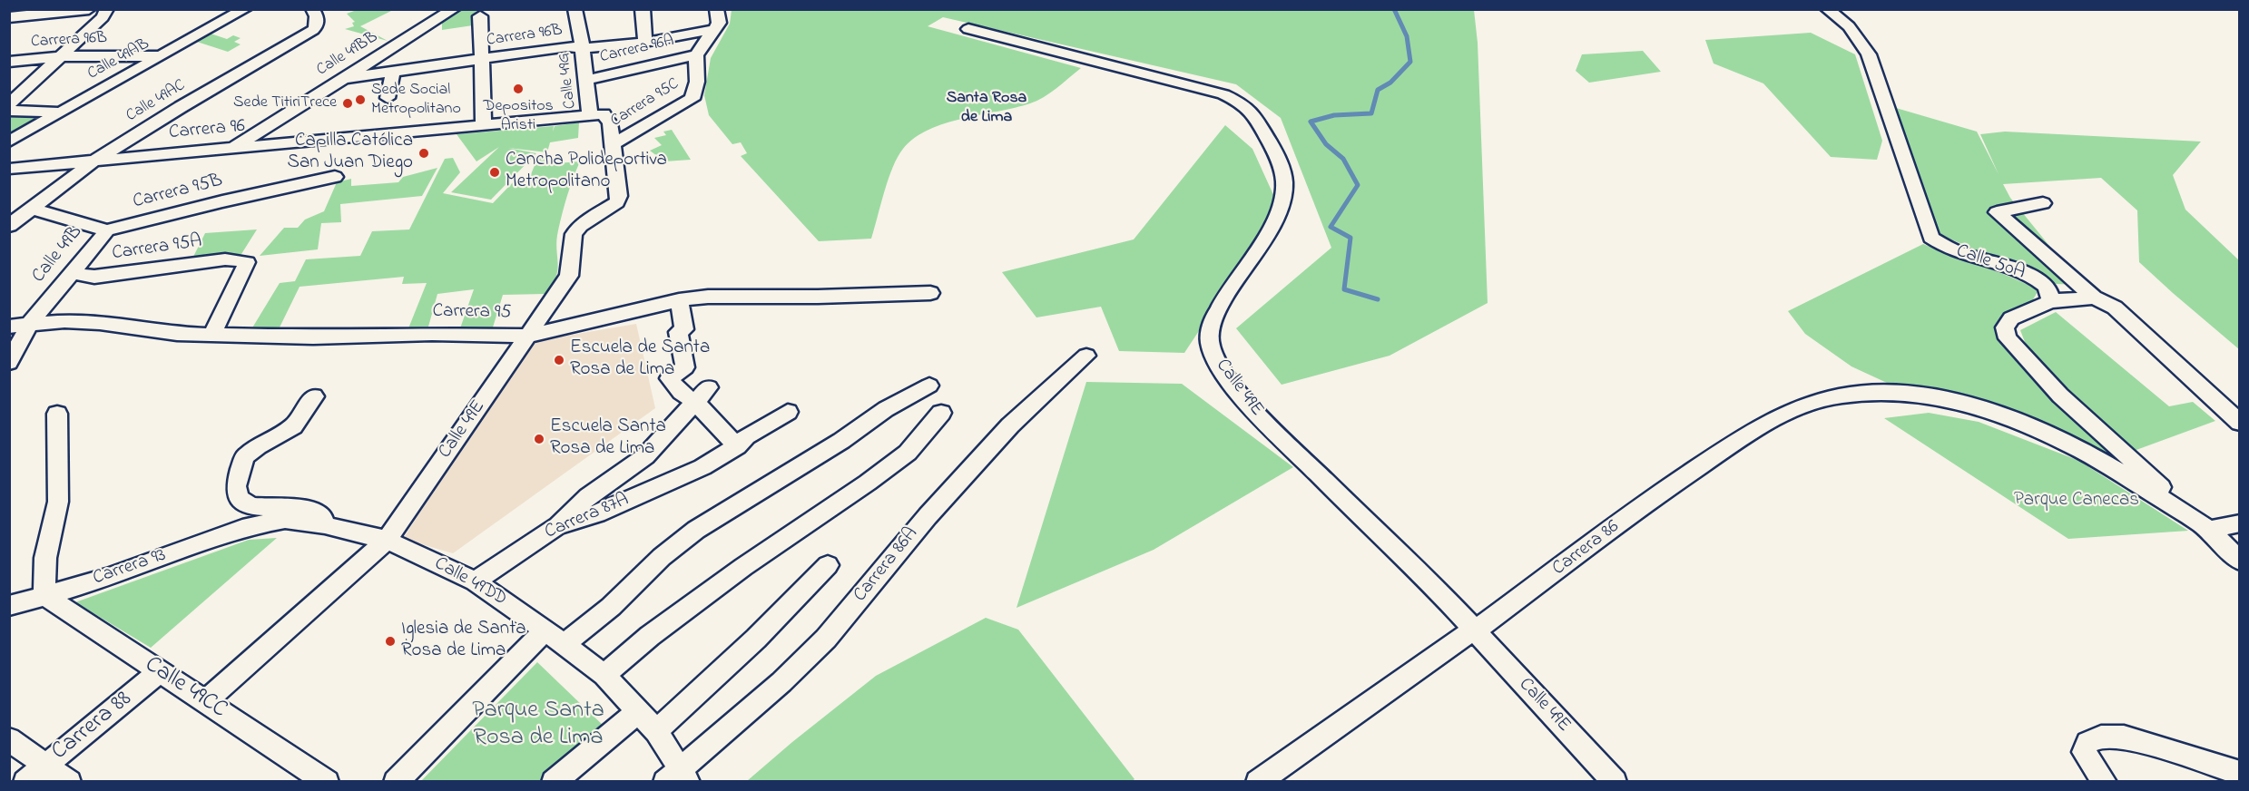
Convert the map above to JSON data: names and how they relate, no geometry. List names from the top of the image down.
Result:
{
  "streets": {
    "street": [
      "Carrera 96B",
      "Carrera 96A",
      "Calle 49BB",
      "Calle 49AB",
      "Calle 49G",
      "Calle 49AC",
      "Carrera 95C",
      "Carrera 96",
      "Carrera 95B",
      "Carrera 95A",
      "Calle 49B",
      "Calle 50A",
      "Carrera 95",
      "Calle 49E",
      "Carrera 87A",
      "Carrera 86",
      "Carrera 86A",
      "Carrera 93",
      "Calle 49DD",
      "Calle 49CC",
      "Carrera 88"
    ]
  },
  "crossings": [
    ["Carrera 96B", "Calle 49BB"],
    ["Carrera 96B", "Calle 49AB"],
    ["Carrera 96B", "Calle 49G"],
    ["Carrera 96A", "Calle 49G"],
    ["Carrera 96A", "Carrera 95C"],
    ["Calle 49BB", "Carrera 96"],
    ["Calle 49G", "Carrera 96"],
    ["Calle 49G", "Calle 49E"],
    ["Calle 49AC", "Carrera 96"],
    ["Carrera 95C", "Calle 49E"],
    ["Carrera 96", "Calle 49E"],
    ["Carrera 95B", "Calle 49B"],
    ["Carrera 95A", "Calle 49B"],
    ["Carrera 95A", "Carrera 95"],
    ["Calle 49B", "Carrera 95"],
    ["Calle 50A", "Carrera 86"],
    ["Carrera 95", "Calle 49E"],
    ["Calle 49E", "Carrera 86"],
    ["Calle 49E", "Calle 49DD"],
    ["Calle 49E", "Calle 49CC"],
    ["Carrera 87A", "Calle 49DD"],
    ["Carrera 86A", "Calle 49DD"],
    ["Carrera 93", "Calle 49DD"],
    ["Carrera 93", "Calle 49CC"],
    ["Calle 49CC", "Carrera 88"]
  ],
  "districts": ["Santa Rosa de Lima"],
  "parks": ["Parque Canecas", "Parque Santa Rosa de Lima"],
  "places": [
    "Depositos Aristi",
    "Sede Social Metropolitano",
    "Sede TitiriTrece",
    "Capilla Católica San Juan Diego",
    "Cancha Polideportiva Metropolitano",
    "Escuela de Santa Rosa de Lima",
    "Escuela Santa Rosa de Lima",
    "Iglesia de Santa Rosa de Lima"
  ]
}
